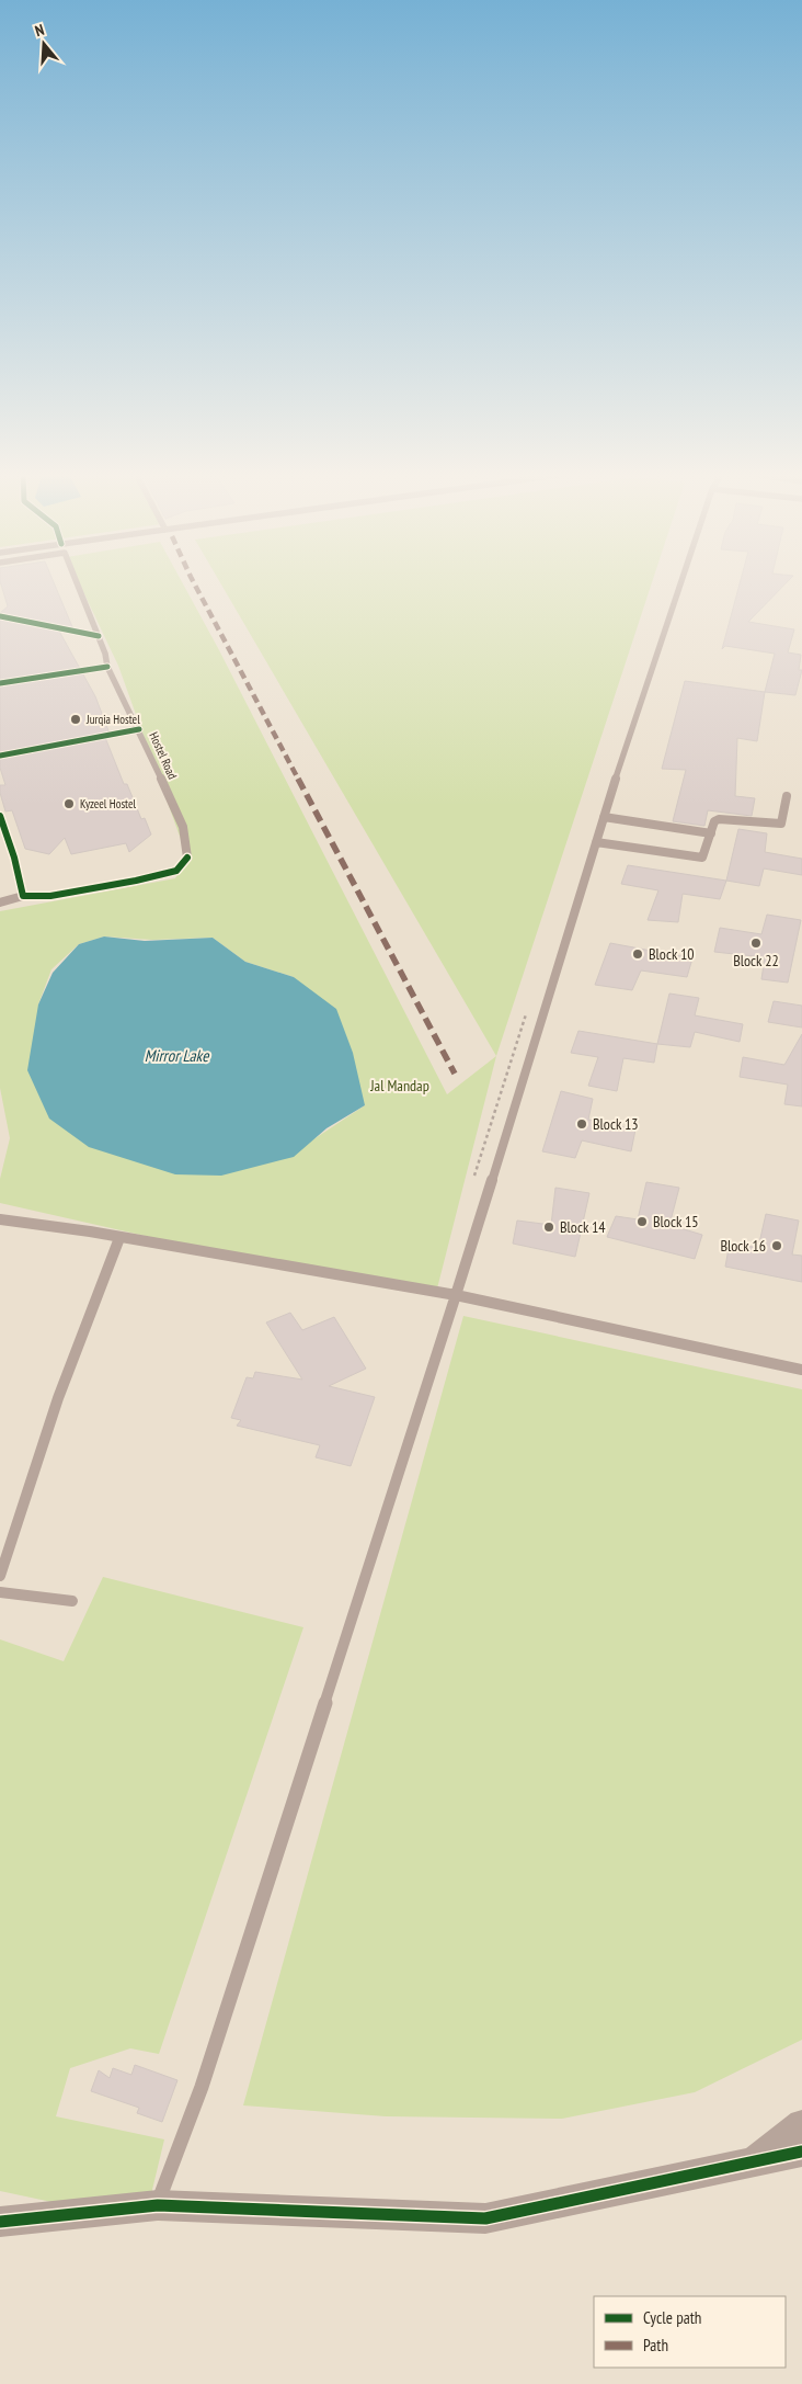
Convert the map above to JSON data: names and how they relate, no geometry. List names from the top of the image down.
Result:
{
  "streets": {
    "lane": ["Hostel Road"]
  },
  "water": ["Mirror Lake"],
  "parks": ["Jal Mandap"],
  "places": [
    "Jurqia Hostel",
    "Kyzeel Hostel",
    "Block 22",
    "Block 10",
    "Block 13",
    "Block 15",
    "Block 14",
    "Block 16"
  ],
  "legend": ["Cycle path", "Path"],
  "north": "top"
}
